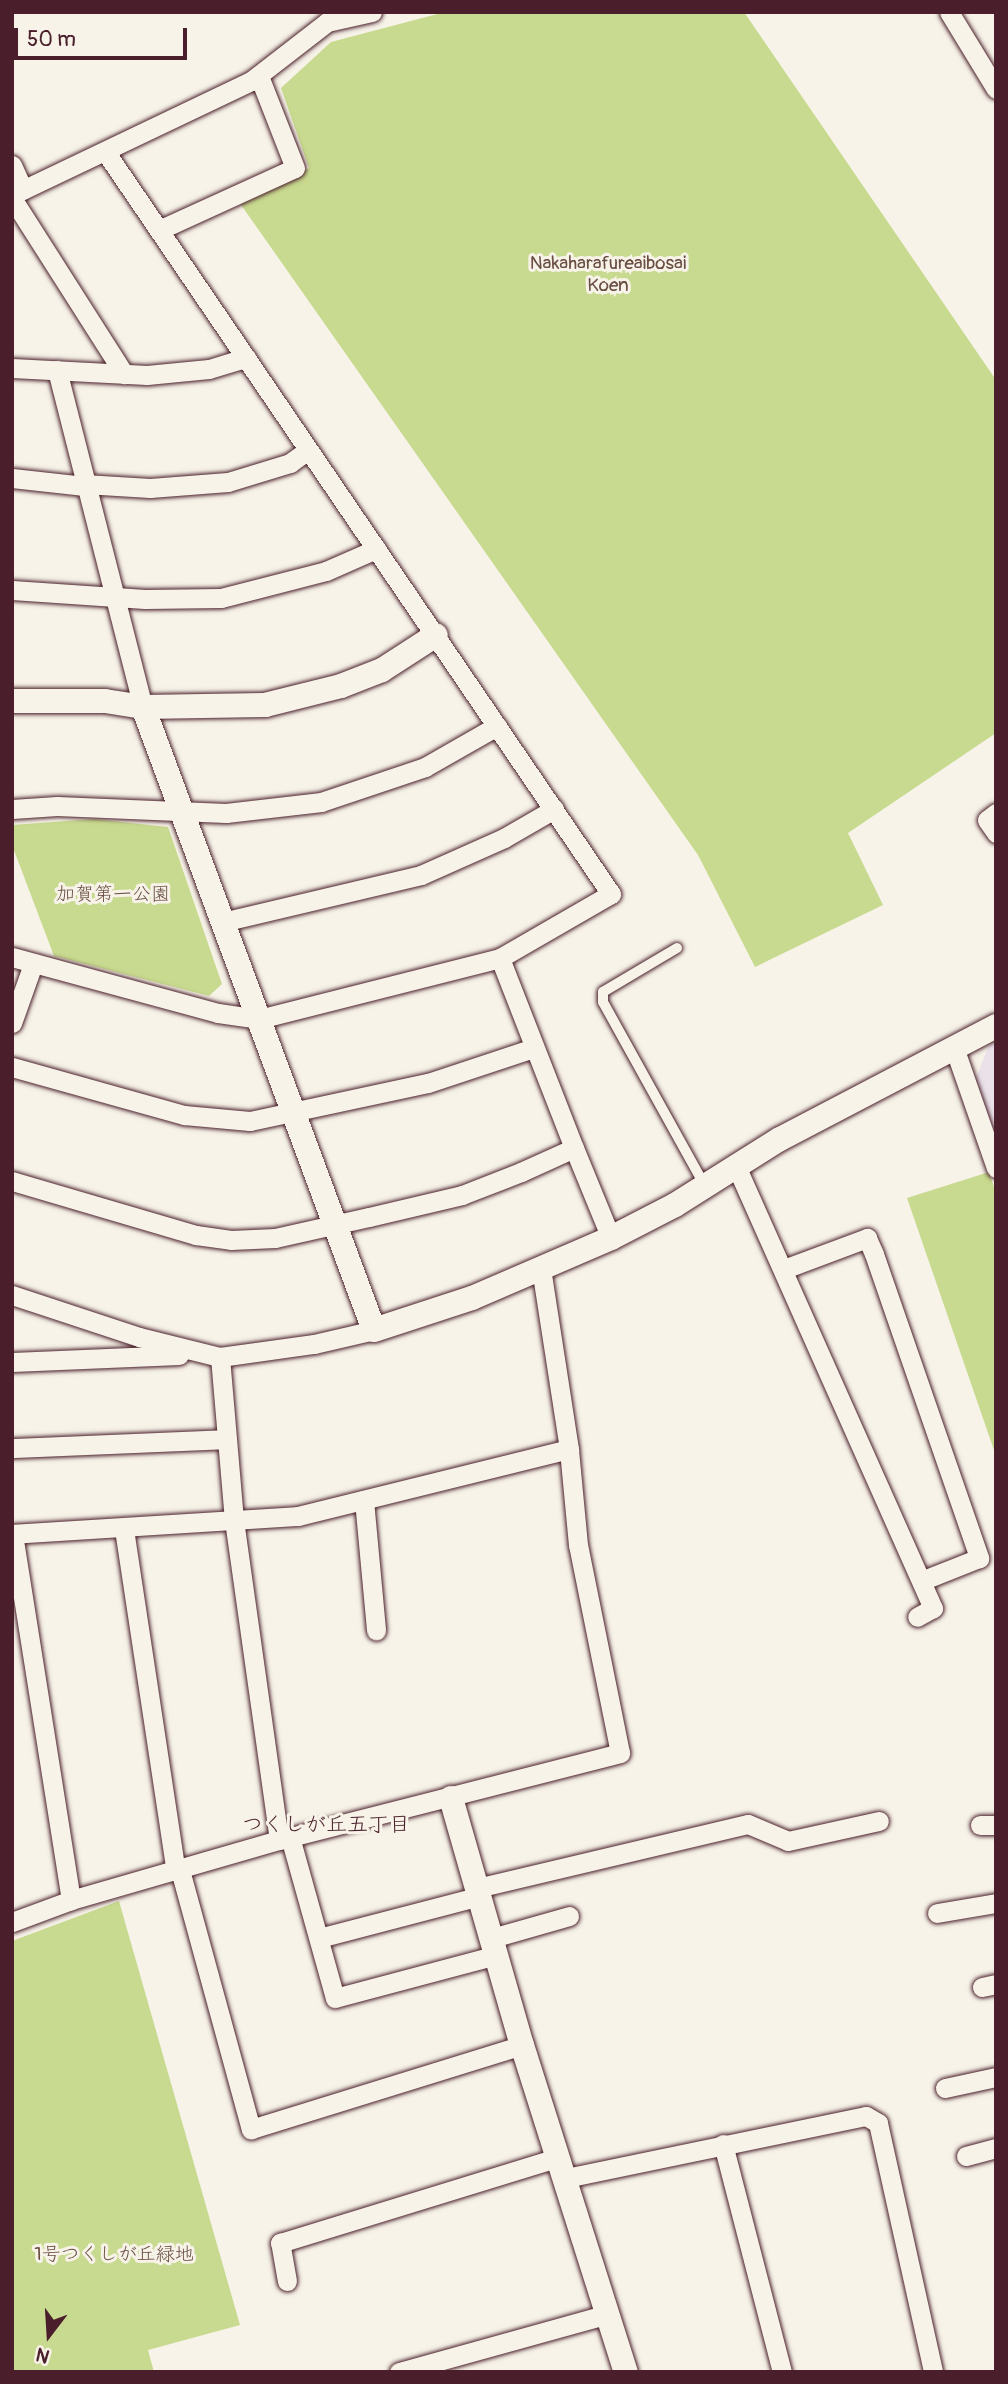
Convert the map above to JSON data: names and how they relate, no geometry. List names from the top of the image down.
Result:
{
  "districts": ["つくしが丘五丁目"],
  "parks": ["Nakaharafureaibosai Koen", "加賀第一公園", "1号つくしが丘緑地"],
  "scale_bar": "50 m",
  "north": "bottom"
}
